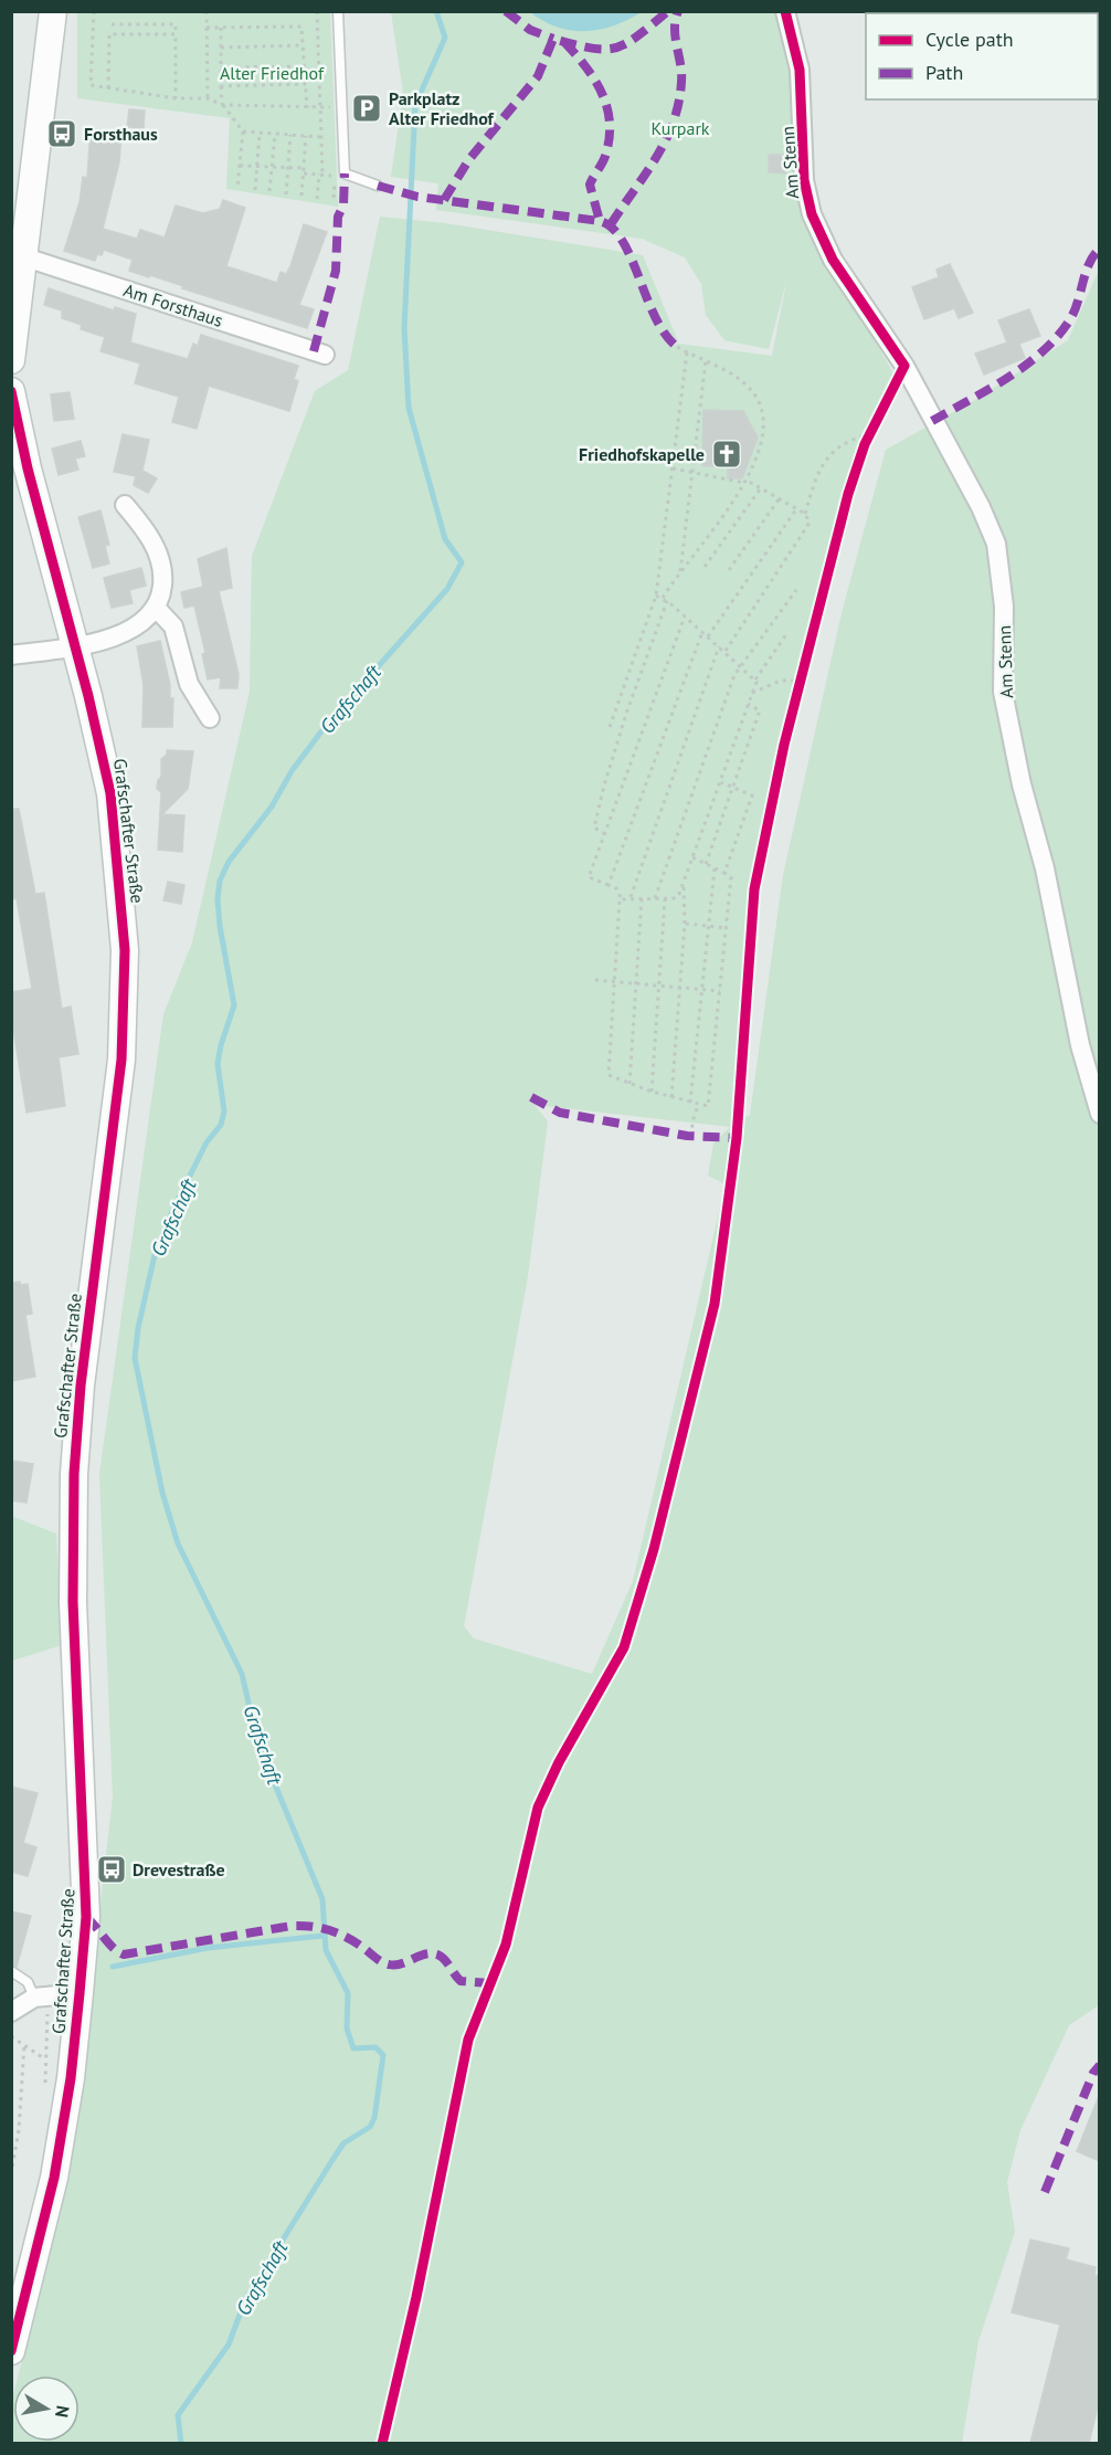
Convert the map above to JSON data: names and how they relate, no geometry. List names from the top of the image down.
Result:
{
  "streets": {
    "street": ["Am Stenn", "Am Forsthaus", "Grafschafter Straße"]
  },
  "water": ["Grafschaft"],
  "parks": ["Alter Friedhof", "Kurpark"],
  "places": {
    "parking": ["Parkplatz Alter Friedhof"],
    "bus stop": ["Forsthaus", "Drevestraße"],
    "church": ["Friedhofskapelle"]
  },
  "legend": ["Cycle path", "Path"],
  "north": "right"
}
